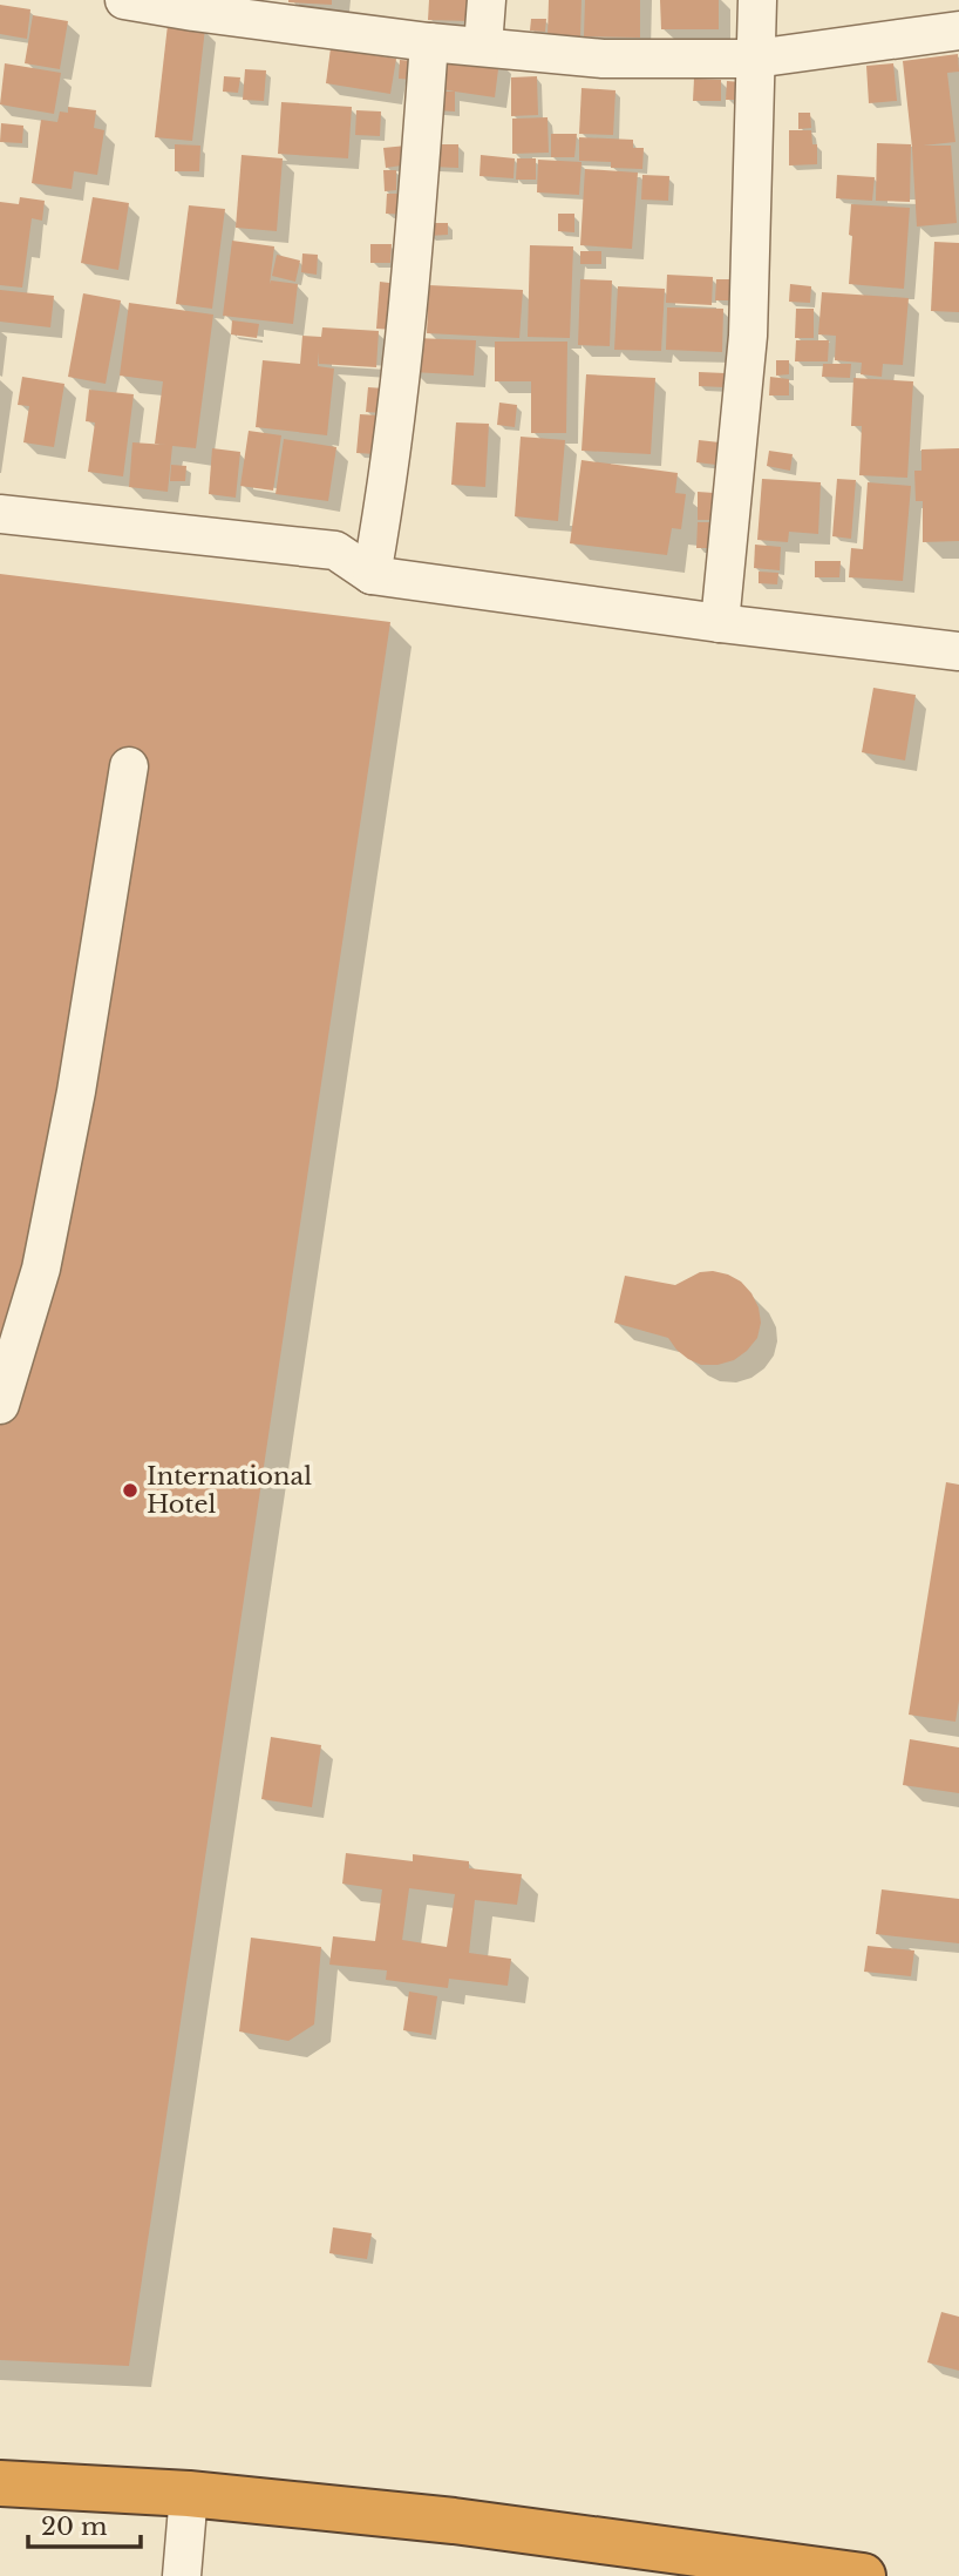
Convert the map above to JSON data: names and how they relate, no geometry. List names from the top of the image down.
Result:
{
  "places": ["International Hotel"],
  "scale_bar": "20 m"
}
